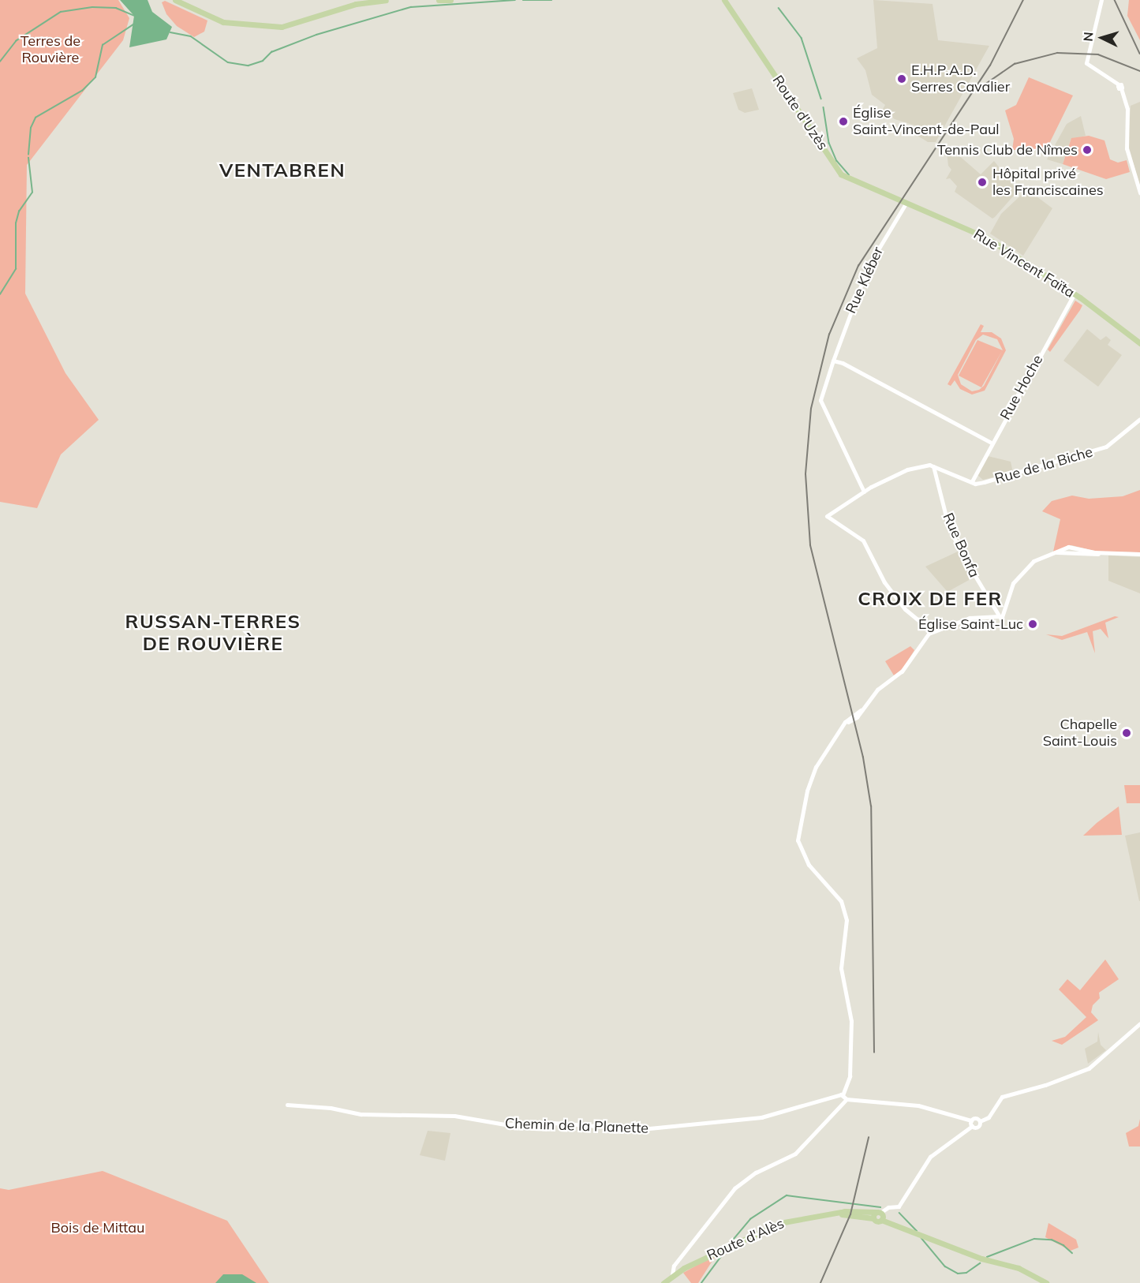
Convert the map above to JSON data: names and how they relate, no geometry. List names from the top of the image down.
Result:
{
  "streets": {
    "main road": ["Route d'Uzès", "Rue Vincent Faïta", "Route d'Alès"],
    "street": [
      "Rue Kléber",
      "Rue Hoche",
      "Rue de la Biche",
      "Rue Bonfa",
      "Chemin de la Planette"
    ]
  },
  "crossings": [
    ["Route d'Uzès", "Rue Vincent Faïta"],
    ["Rue Vincent Faïta", "Rue Kléber"],
    ["Rue Vincent Faïta", "Rue Hoche"],
    ["Rue Hoche", "Rue de la Biche"]
  ],
  "districts": ["VENTABREN", "CROIX DE FER", "RUSSAN-TERRES DE ROUVIÈRE"],
  "parks": ["Terres de Rouvière", "Bois de Mittau"],
  "places": [
    "E.H.P.A.D. Serres Cavalier",
    "Église Saint-Vincent-de-Paul",
    "Tennis Club de Nîmes",
    "Hôpital privé les Franciscaines",
    "Église Saint-Luc",
    "Chapelle Saint-Louis"
  ],
  "north": "left"
}
